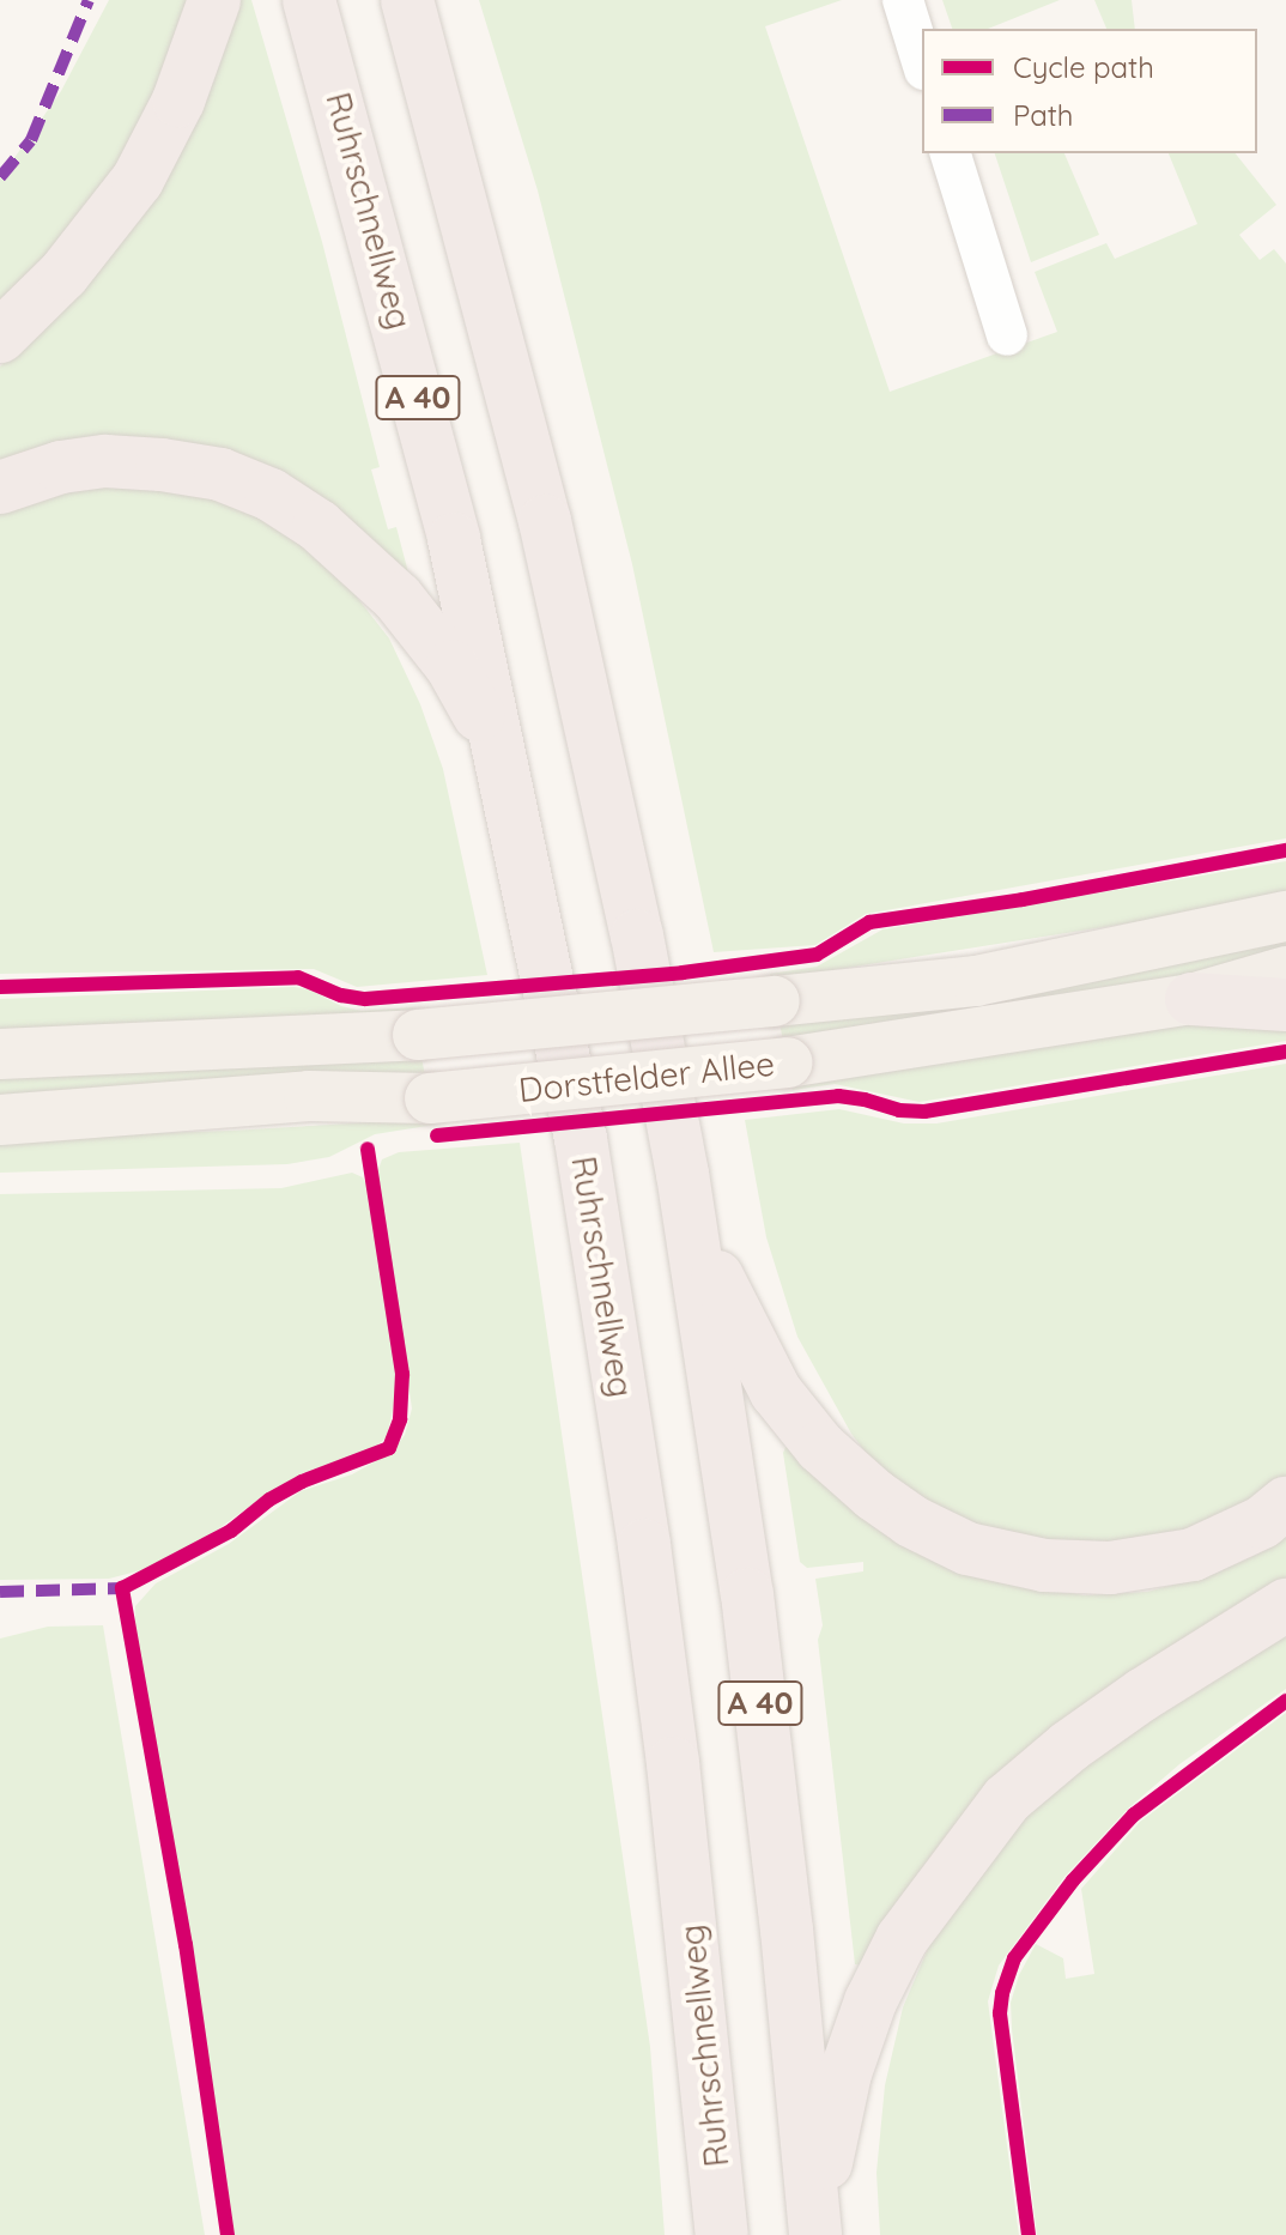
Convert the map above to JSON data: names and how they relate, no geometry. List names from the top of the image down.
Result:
{
  "streets": {
    "highway": ["Ruhrschnellweg", "A 40"],
    "main road": ["Dorstfelder Allee"]
  },
  "legend": ["Cycle path", "Path"]
}
